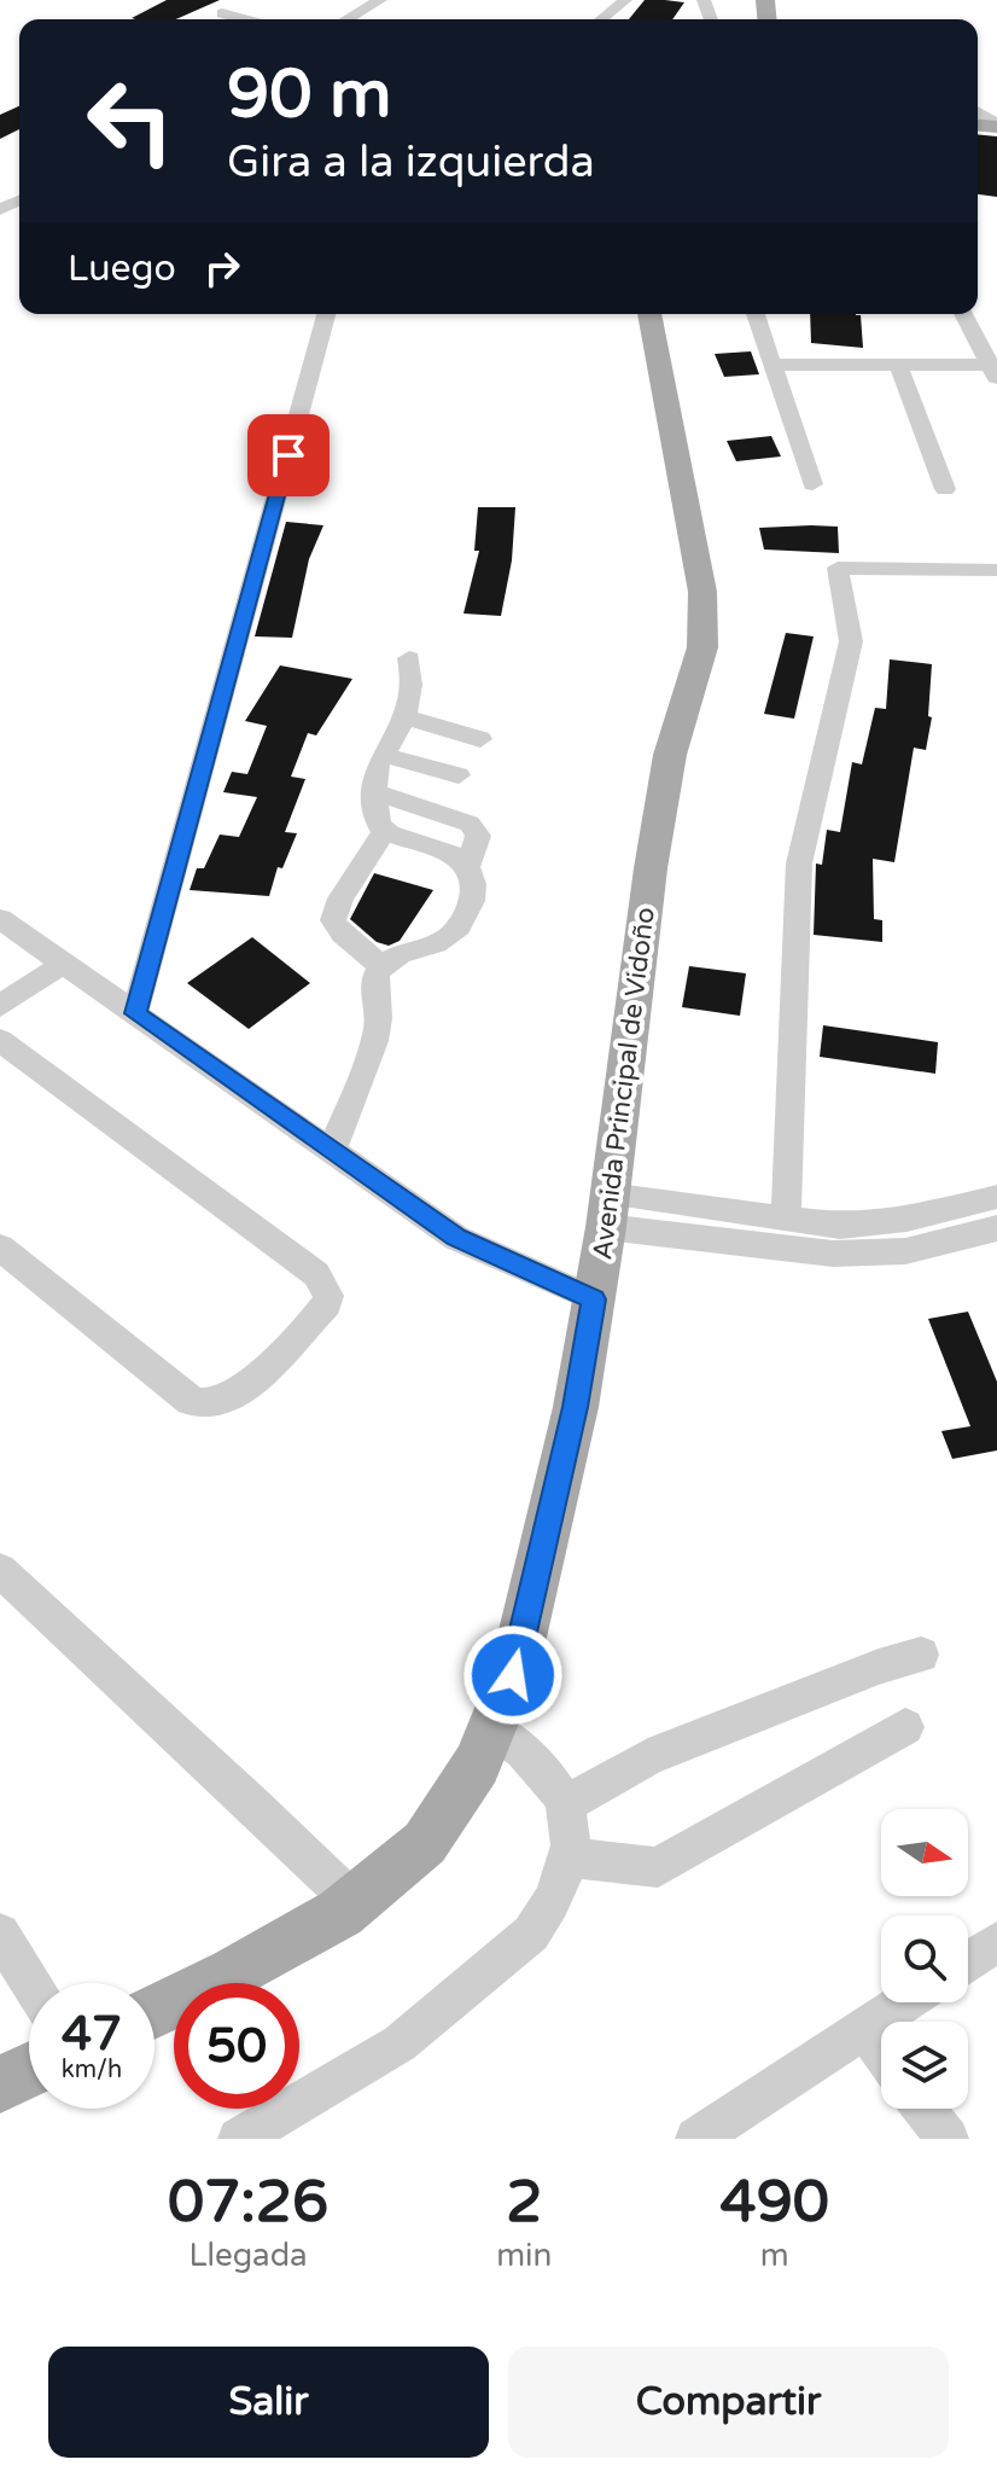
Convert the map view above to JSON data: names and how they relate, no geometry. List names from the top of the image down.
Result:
{
  "streets": {
    "main road": ["Avenida Principal de Vidoño"]
  },
  "north": "right",
  "page": {
    "turn": ["90 m", "Gira a la izquierda"],
    "then": "Luego",
    "speed": "47 km/h",
    "limit": "50",
    "eta": [
      "07:26",
      "Llegada",
      "2",
      "min",
      "490",
      "m"
    ],
    "buttons": ["Salir", "Compartir"]
  }
}
